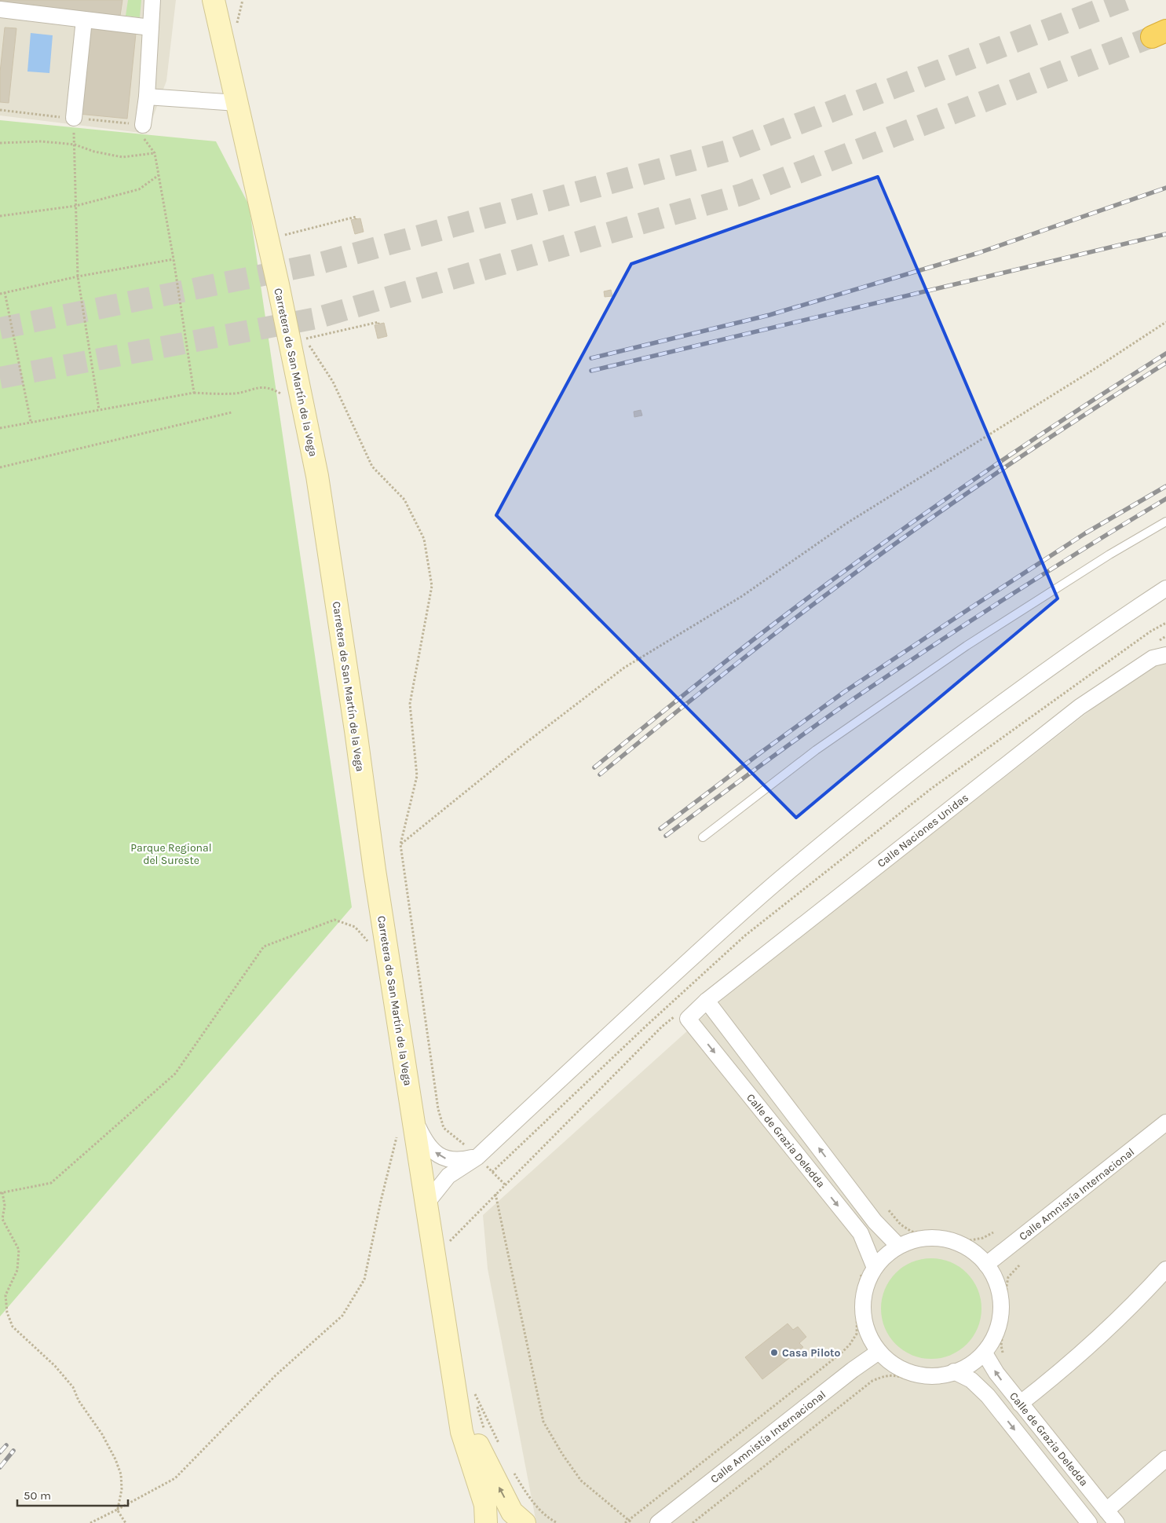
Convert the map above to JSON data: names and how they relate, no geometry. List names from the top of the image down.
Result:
{
  "streets": {
    "street": [
      "Carretera de San Martín de la Vega",
      "Calle Naciones Unidas",
      "Calle de Grazia Deledda",
      "Calle Amnistía Internacional"
    ]
  },
  "crossings": [
    ["Calle Naciones Unidas", "Calle de Grazia Deledda"],
    ["Calle de Grazia Deledda", "Calle Amnistía Internacional"]
  ],
  "parks": ["Parque Regional del Sureste"],
  "places": ["Casa Piloto"],
  "scale_bar": "50 m"
}
